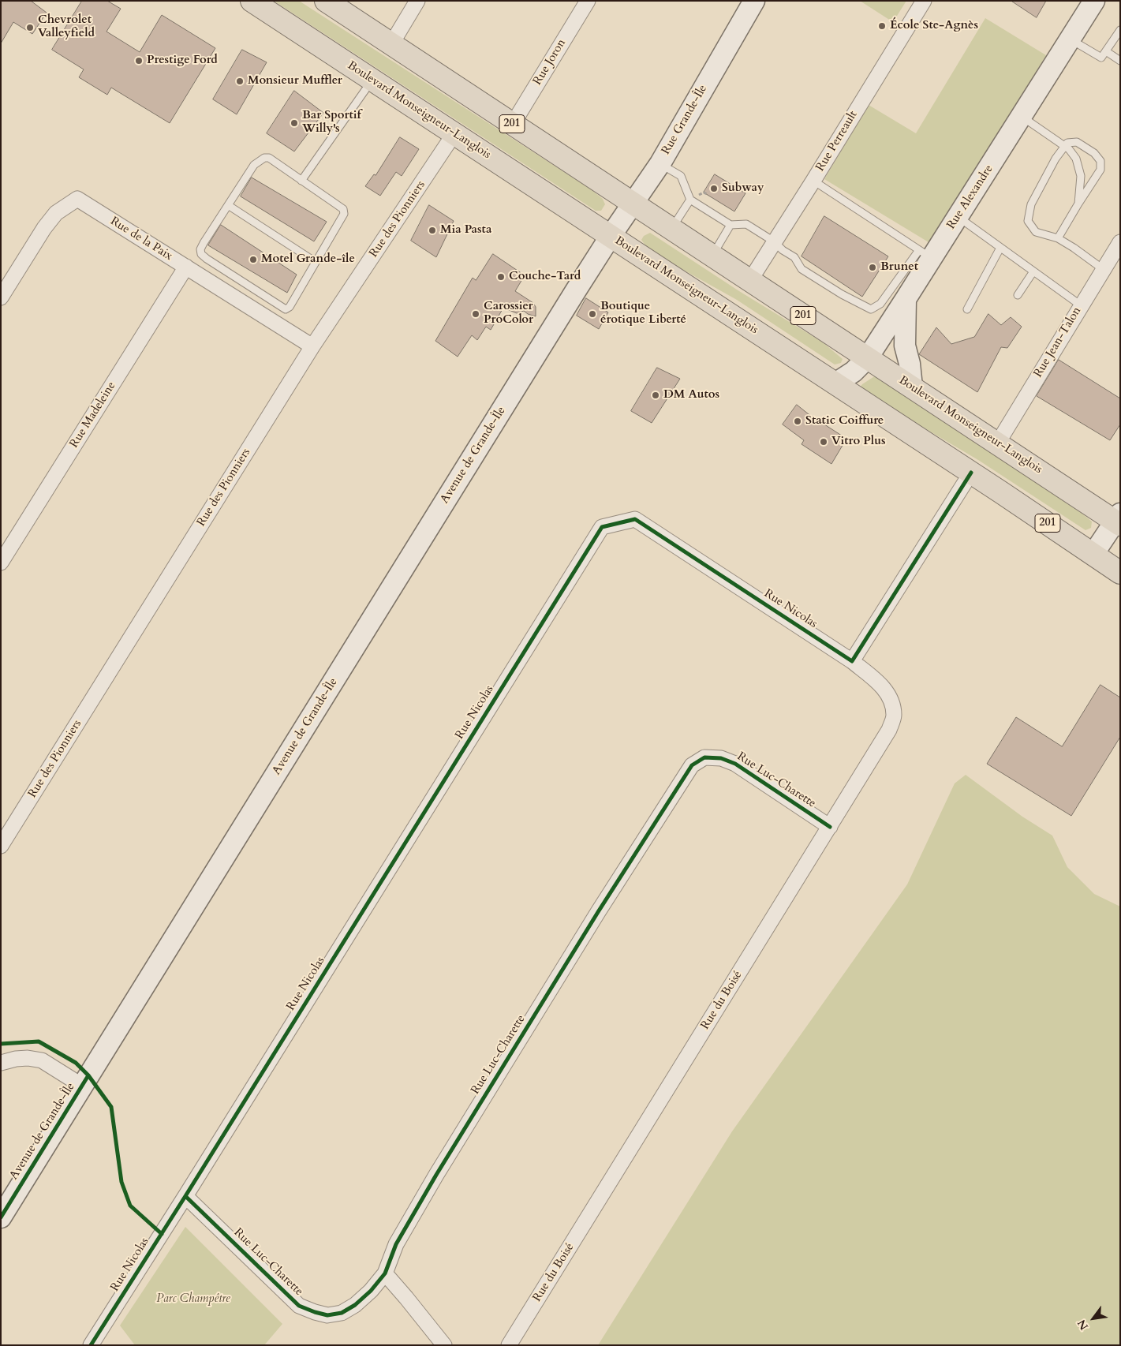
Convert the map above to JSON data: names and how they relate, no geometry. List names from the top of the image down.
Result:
{
  "streets": {
    "highway": ["Boulevard Monseigneur-Langlois", "201"],
    "street": [
      "Rue Joron",
      "Rue Grande-Île",
      "Rue Perreault",
      "Rue Alexandre",
      "Rue des Pionniers",
      "Rue de la Paix",
      "Rue Jean-Talon",
      "Rue Madeleine",
      "Avenue de Grande-Île",
      "Rue Nicolas",
      "Rue Luc-Charette",
      "Rue du Boisé"
    ]
  },
  "crossings": [
    ["Rue Joron", "Boulevard Monseigneur-Langlois"],
    ["Boulevard Monseigneur-Langlois", "Rue Grande-Île"],
    ["Boulevard Monseigneur-Langlois", "Rue Perreault"],
    ["Boulevard Monseigneur-Langlois", "Rue Alexandre"],
    ["Boulevard Monseigneur-Langlois", "Rue des Pionniers"],
    ["Boulevard Monseigneur-Langlois", "Rue Jean-Talon"],
    ["Boulevard Monseigneur-Langlois", "Avenue de Grande-Île"],
    ["Rue Grande-Île", "Avenue de Grande-Île"],
    ["Rue des Pionniers", "Rue de la Paix"],
    ["Rue de la Paix", "Rue Madeleine"],
    ["Rue Nicolas", "Rue Luc-Charette"],
    ["Rue Nicolas", "Rue du Boisé"],
    ["Rue Luc-Charette", "Rue du Boisé"]
  ],
  "parks": ["Parc Champêtre"],
  "places": [
    "École Ste-Agnès",
    "Chevrolet Valleyfield",
    "Prestige Ford",
    "Monsieur Muffler",
    "Bar Sportif Willy's",
    "Subway",
    "Mia Pasta",
    "Motel Grande-île",
    "Brunet",
    "Couche-Tard",
    "Carossier ProColor",
    "Boutique érotique Liberté",
    "DM Autos",
    "Static Coiffure",
    "Vitro Plus"
  ],
  "north": "bottom left"
}
